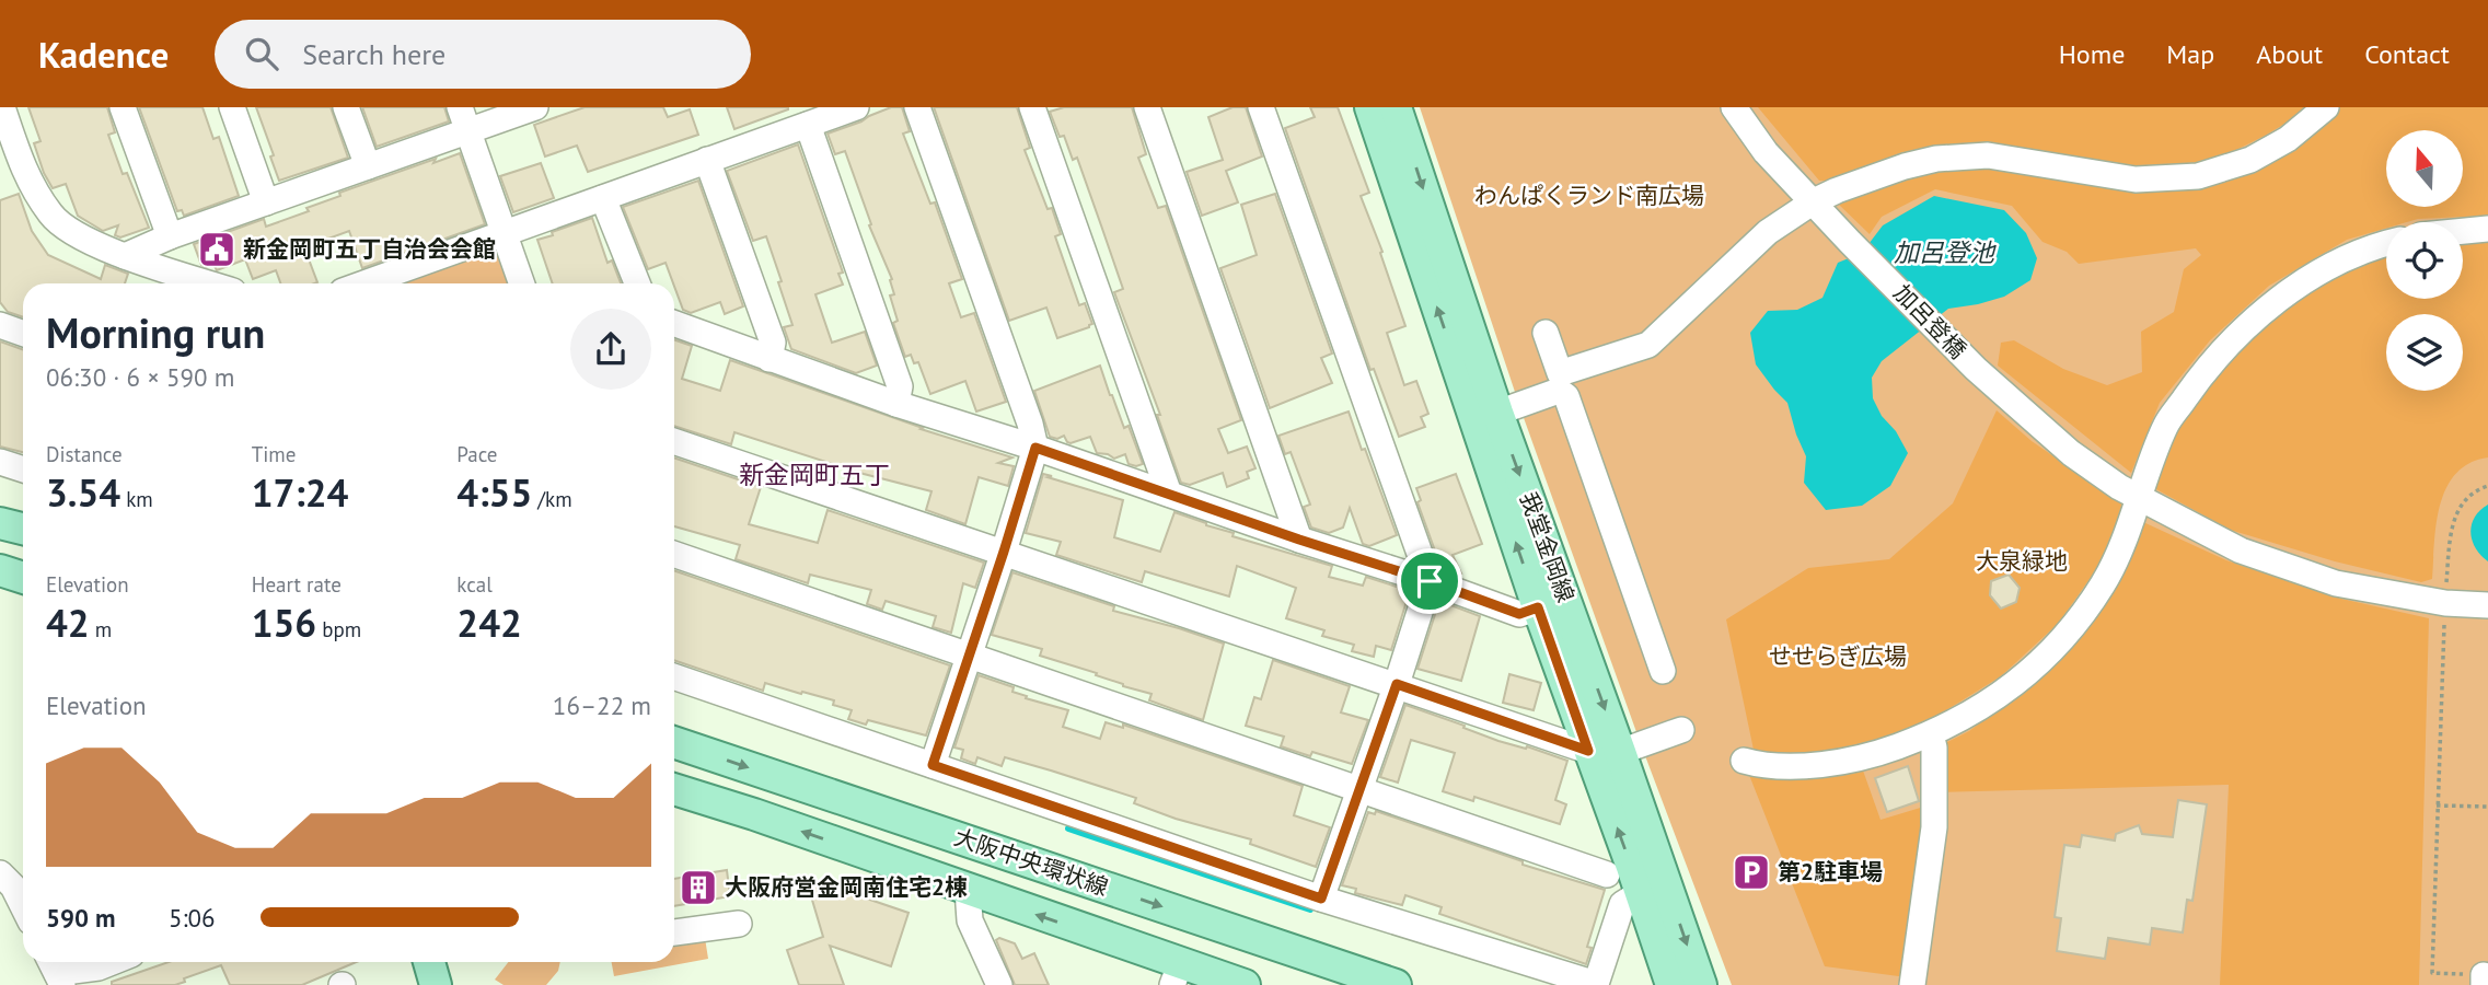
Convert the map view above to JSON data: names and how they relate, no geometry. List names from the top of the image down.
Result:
{
  "streets": {
    "main road": ["我堂金岡線", "大阪中央環状線"],
    "street": ["加呂登橋"]
  },
  "districts": ["新金岡町五丁"],
  "water": ["加呂登池"],
  "parks": ["わんぱくランド南広場", "大泉緑地", "せせらぎ広場"],
  "places": {
    "public building": ["新金岡町五丁自治会会館"],
    "parking": ["第2駐車場"],
    "building": ["大阪府営金岡南住宅2棟"]
  },
  "north": "top",
  "page": {
    "header": "Kadence",
    "search": "Search here",
    "nav": [
      "Home",
      "Map",
      "About",
      "Contact"
    ],
    "heading": ["Morning run", "06:30 · 6 × 590 m"],
    "stats": [
      ["Distance", "3.54 km"],
      ["Time", "17:24"],
      ["Pace", "4:55 /km"],
      ["Elevation", "42 m"],
      ["Heart rate", "156 bpm"],
      ["kcal", "242"]
    ],
    "chart": ["Elevation", "16–22 m"],
    "list": [
      {
        "name": "590 m",
        "note": "5:06"
      }
    ]
  }
}
